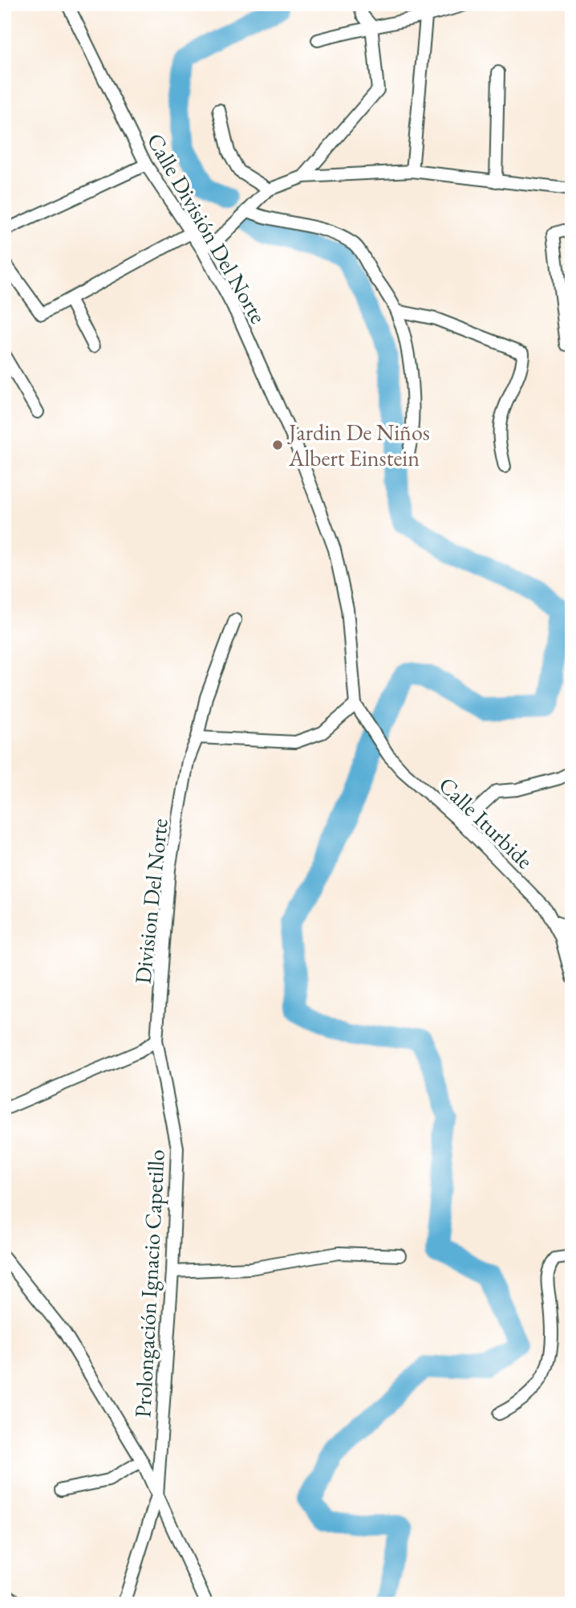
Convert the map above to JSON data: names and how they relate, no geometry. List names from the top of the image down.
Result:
{
  "streets": {
    "street": [
      "Calle División Del Norte",
      "Calle Iturbide",
      "Division Del Norte",
      "Prolongación Ignacio Capetillo"
    ]
  },
  "crossings": [
    ["Calle División Del Norte", "Calle Iturbide"],
    ["Division Del Norte", "Prolongación Ignacio Capetillo"]
  ],
  "places": ["Jardin De Niños Albert Einstein"]
}
